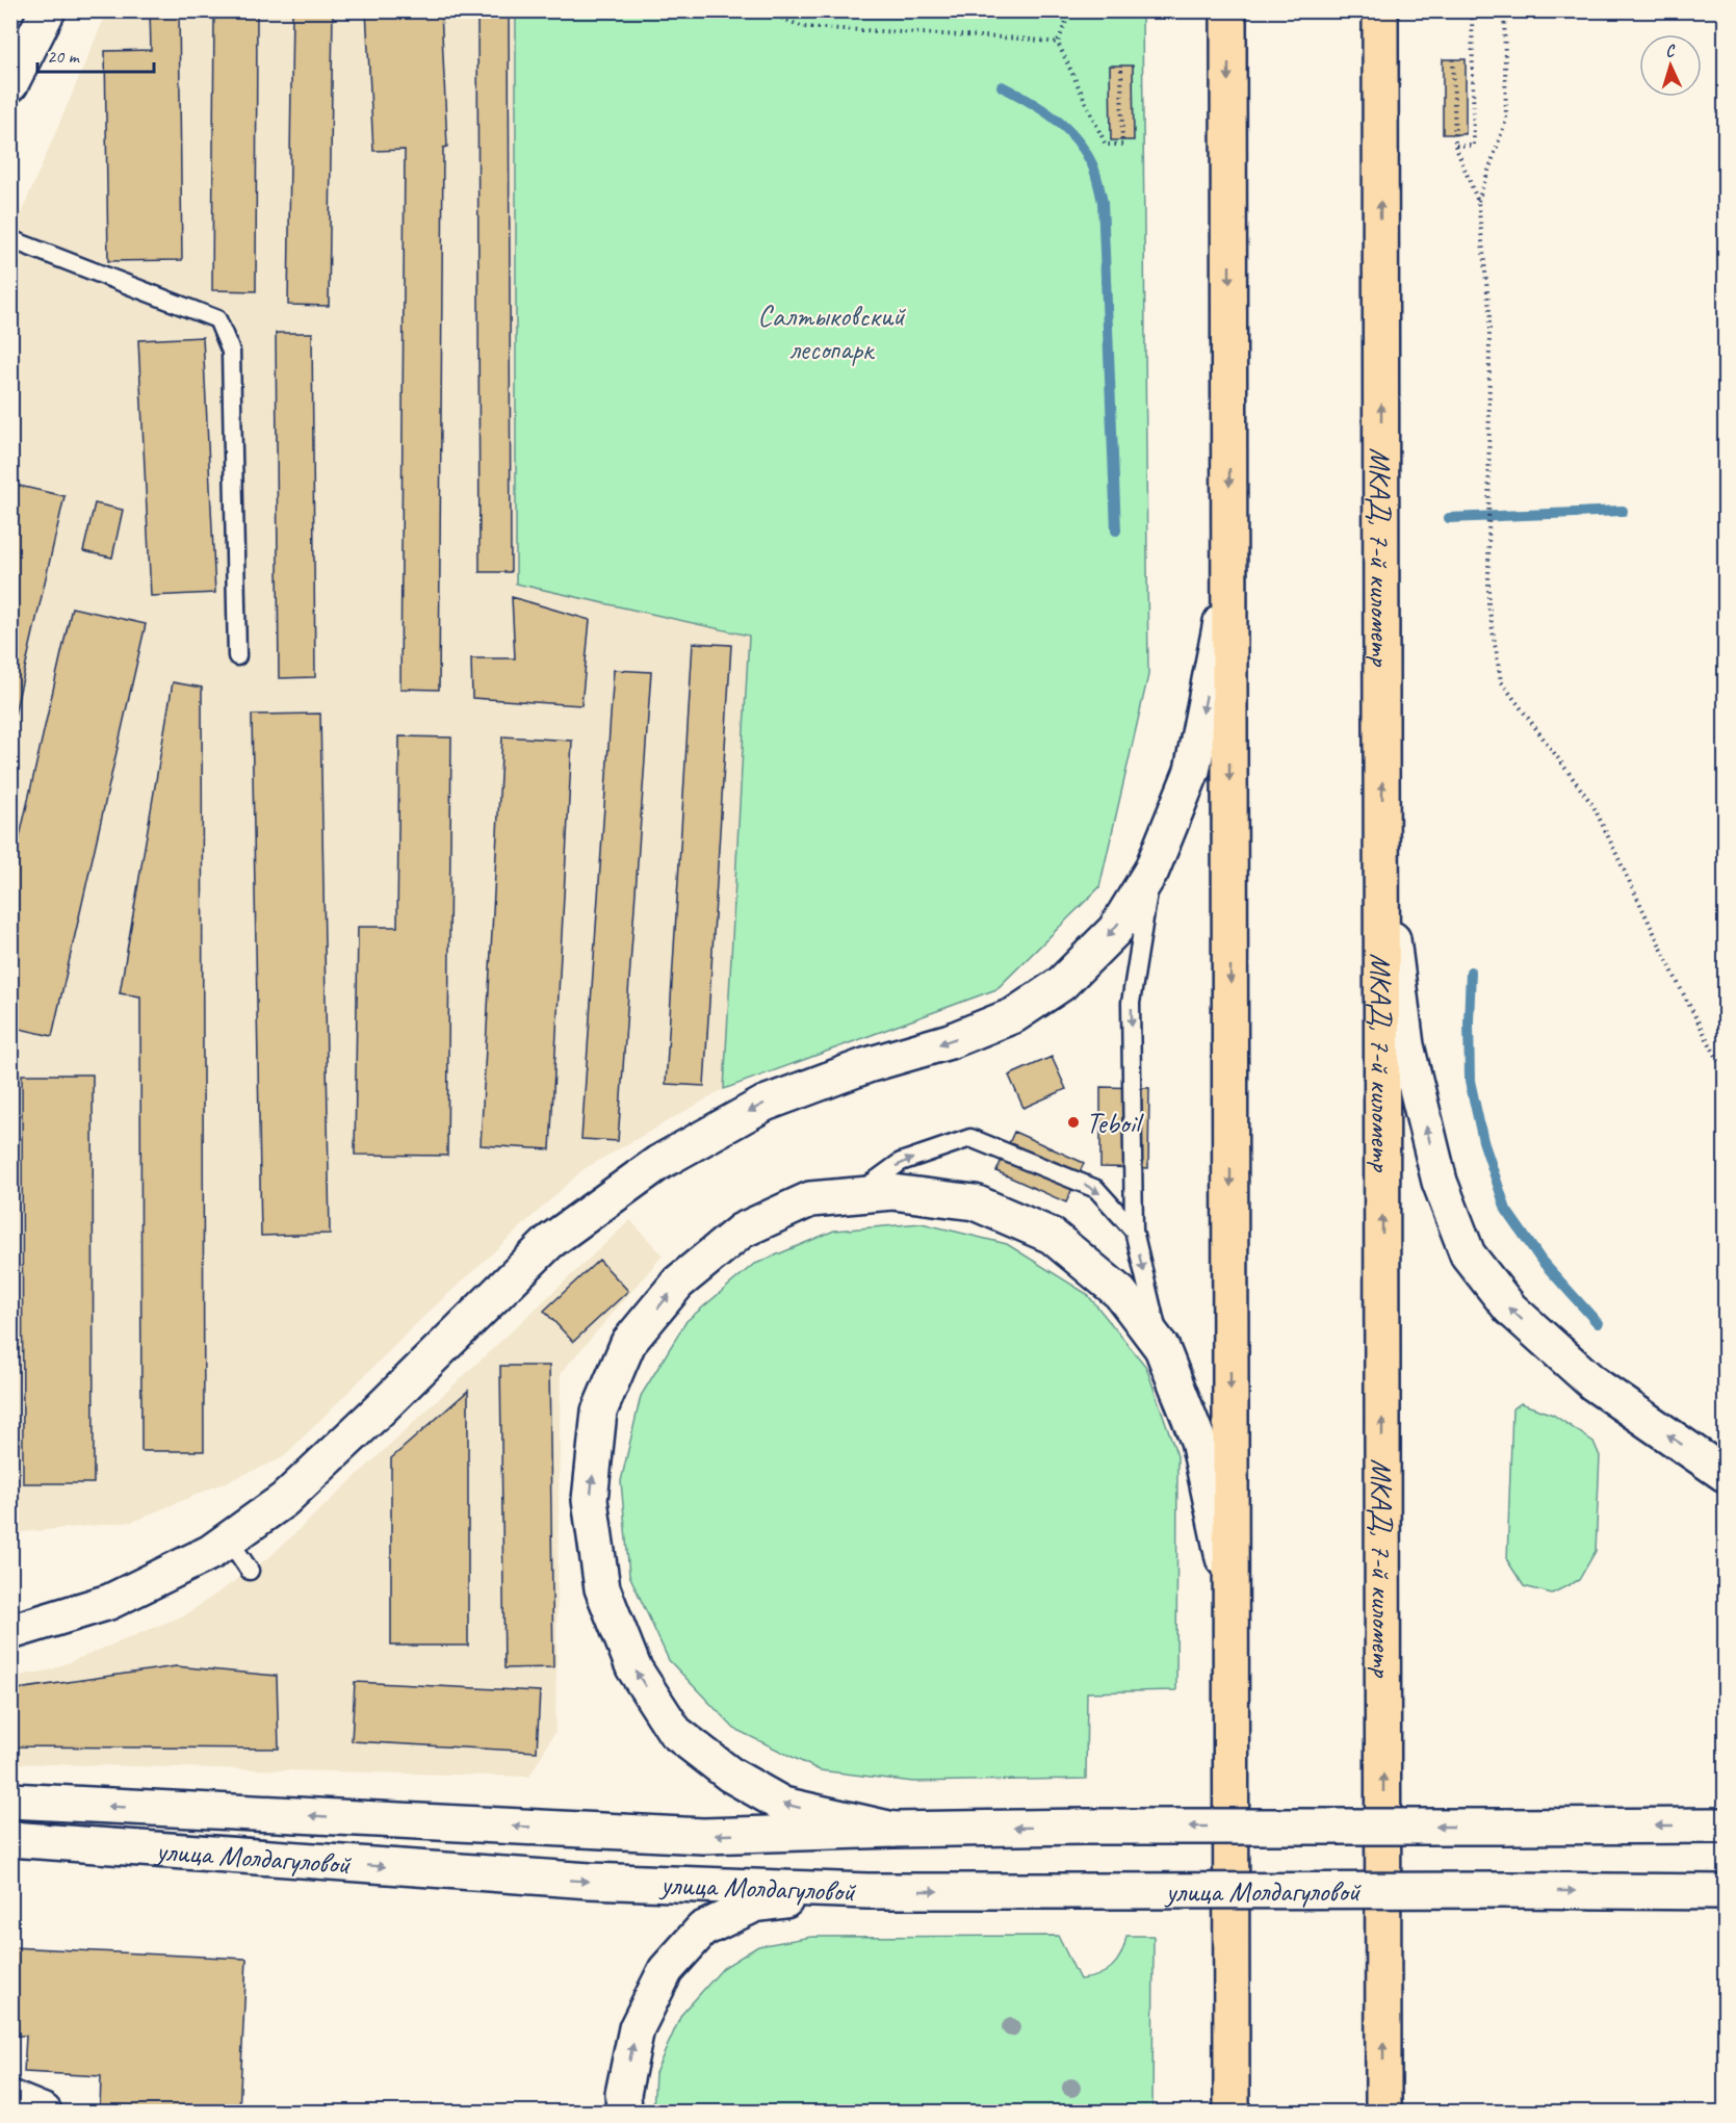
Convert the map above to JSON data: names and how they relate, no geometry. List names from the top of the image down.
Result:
{
  "streets": {
    "highway": ["МКАД, 7-й километр"],
    "main road": ["улица Молдагуловой"]
  },
  "parks": ["Салтыковский лесопарк"],
  "places": ["Teboil"],
  "scale_bar": "20 m",
  "north": "top"
}
